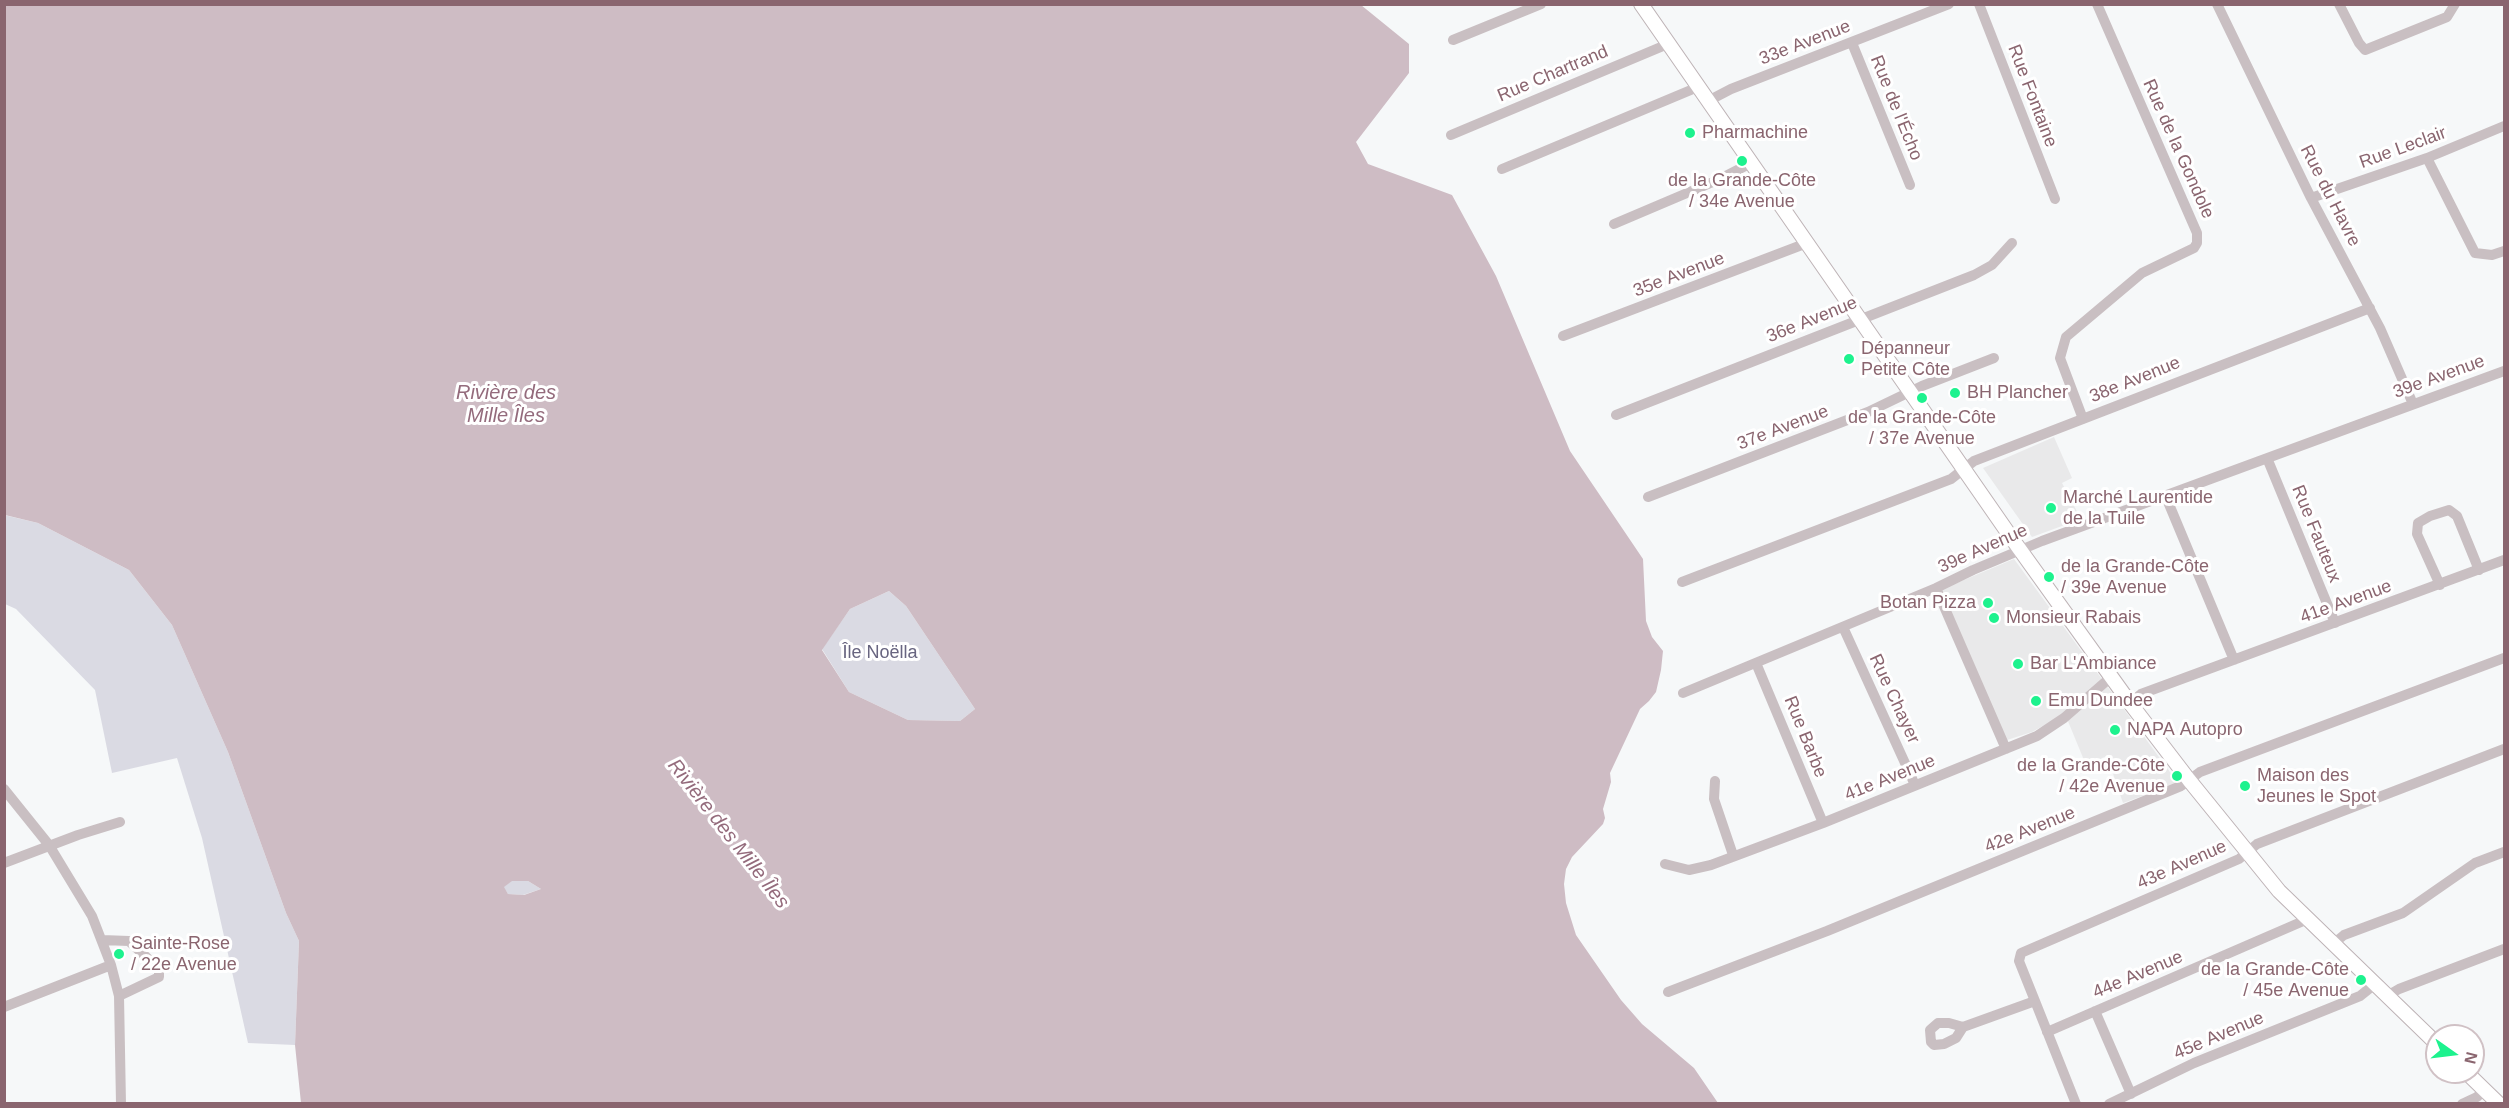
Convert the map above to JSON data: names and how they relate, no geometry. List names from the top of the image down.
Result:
{
  "streets": {
    "street": [
      "33e Avenue",
      "Rue Chartrand",
      "Rue Fontaine",
      "Rue de l'Écho",
      "Rue Leclair",
      "Rue de la Gondole",
      "Rue du Havre",
      "35e Avenue",
      "36e Avenue",
      "39e Avenue",
      "38e Avenue",
      "37e Avenue",
      "Rue Fauteux",
      "41e Avenue",
      "Rue Chayer",
      "Rue Barbe",
      "42e Avenue",
      "43e Avenue",
      "44e Avenue",
      "45e Avenue"
    ]
  },
  "crossings": [
    ["33e Avenue", "Rue de l'Écho"],
    ["Rue Leclair", "Rue du Havre"],
    ["Rue de la Gondole", "38e Avenue"],
    ["Rue du Havre", "39e Avenue"],
    ["Rue du Havre", "38e Avenue"],
    ["39e Avenue", "Rue Fauteux"],
    ["39e Avenue", "Rue Chayer"],
    ["39e Avenue", "Rue Barbe"],
    ["Rue Fauteux", "41e Avenue"],
    ["41e Avenue", "Rue Chayer"],
    ["41e Avenue", "Rue Barbe"]
  ],
  "water": ["Rivière des Mille Îles"],
  "parks": ["Île Noëlla"],
  "places": [
    "Pharmachine",
    "de la Grande-Côte / 34e Avenue",
    "Dépanneur Petite Côte",
    "BH Plancher",
    "de la Grande-Côte / 37e Avenue",
    "Marché Laurentide de la Tuile",
    "de la Grande-Côte / 39e Avenue",
    "Botan Pizza",
    "Monsieur Rabais",
    "Bar L'Ambiance",
    "Emu Dundee",
    "NAPA Autopro",
    "de la Grande-Côte / 42e Avenue",
    "Maison des Jeunes le Spot",
    "Sainte-Rose / 22e Avenue",
    "de la Grande-Côte / 45e Avenue"
  ],
  "north": "right"
}
